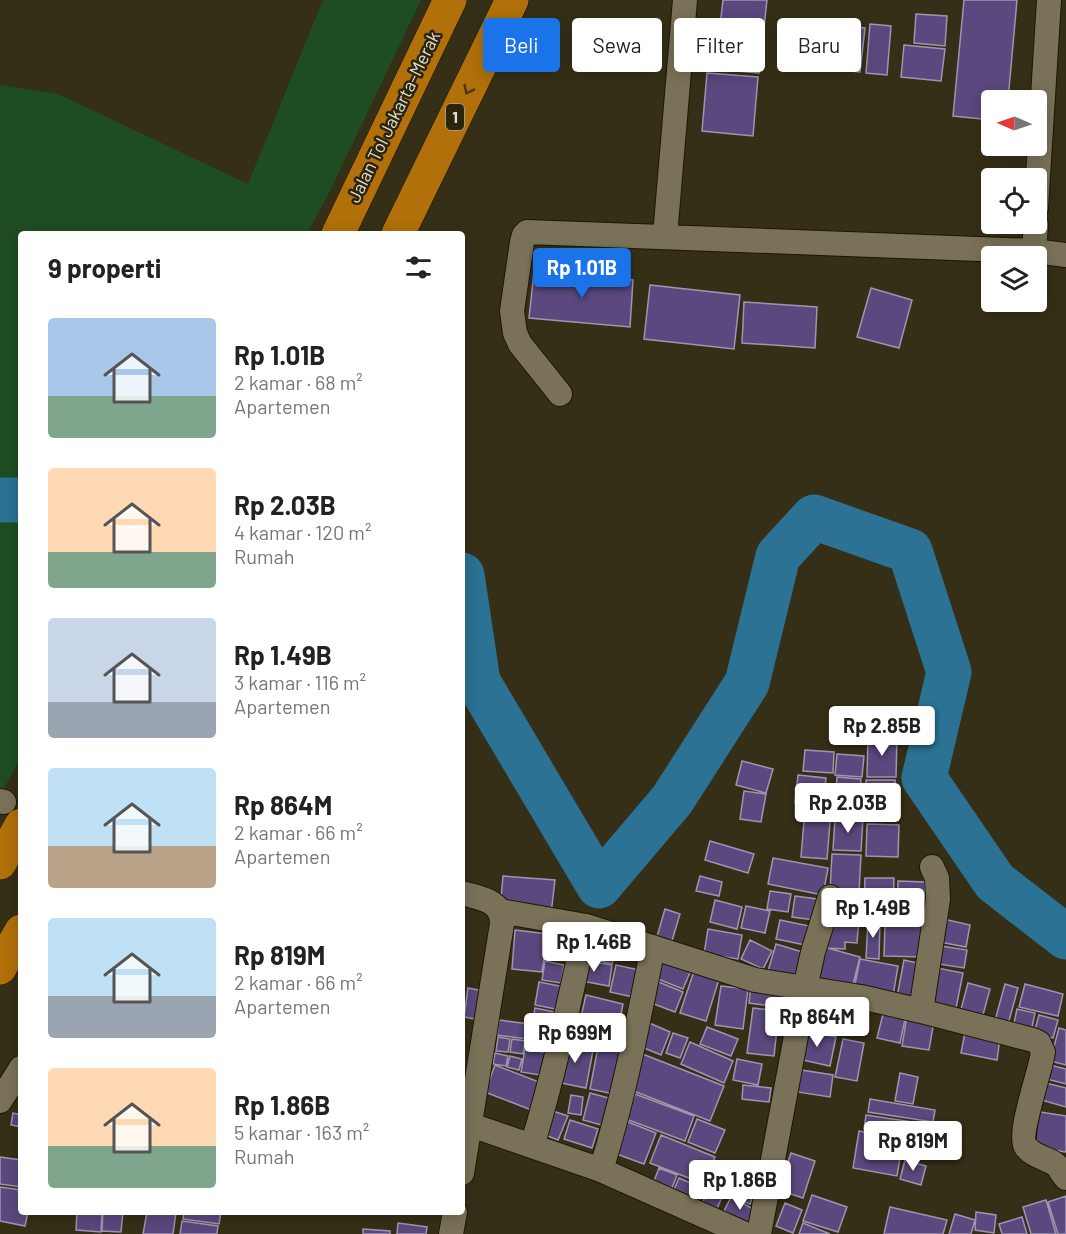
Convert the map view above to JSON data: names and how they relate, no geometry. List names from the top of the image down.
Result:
{
  "streets": {
    "highway": ["Jalan Tol Jakarta–Merak", "1"]
  },
  "north": "left",
  "page": {
    "chip": [
      "Beli",
      "Sewa",
      "Filter",
      "Baru"
    ],
    "heading": "9 properti",
    "price": [
      "Rp 1.01B",
      "Rp 2.85B",
      "Rp 2.03B",
      "Rp 1.49B",
      "Rp 1.46B",
      "Rp 864M",
      "Rp 699M",
      "Rp 819M",
      "Rp 1.86B"
    ],
    "list": [
      {
        "name": "Rp 1.01B",
        "note": "2 kamar · 68 m² · Apartemen"
      },
      {
        "name": "Rp 2.03B",
        "note": "4 kamar · 120 m² · Rumah"
      },
      {
        "name": "Rp 1.49B",
        "note": "3 kamar · 116 m² · Apartemen"
      },
      {
        "name": "Rp 864M",
        "note": "2 kamar · 66 m² · Apartemen"
      },
      {
        "name": "Rp 819M",
        "note": "2 kamar · 66 m² · Apartemen"
      },
      {
        "name": "Rp 1.86B",
        "note": "5 kamar · 163 m² · Rumah"
      }
    ]
  }
}
